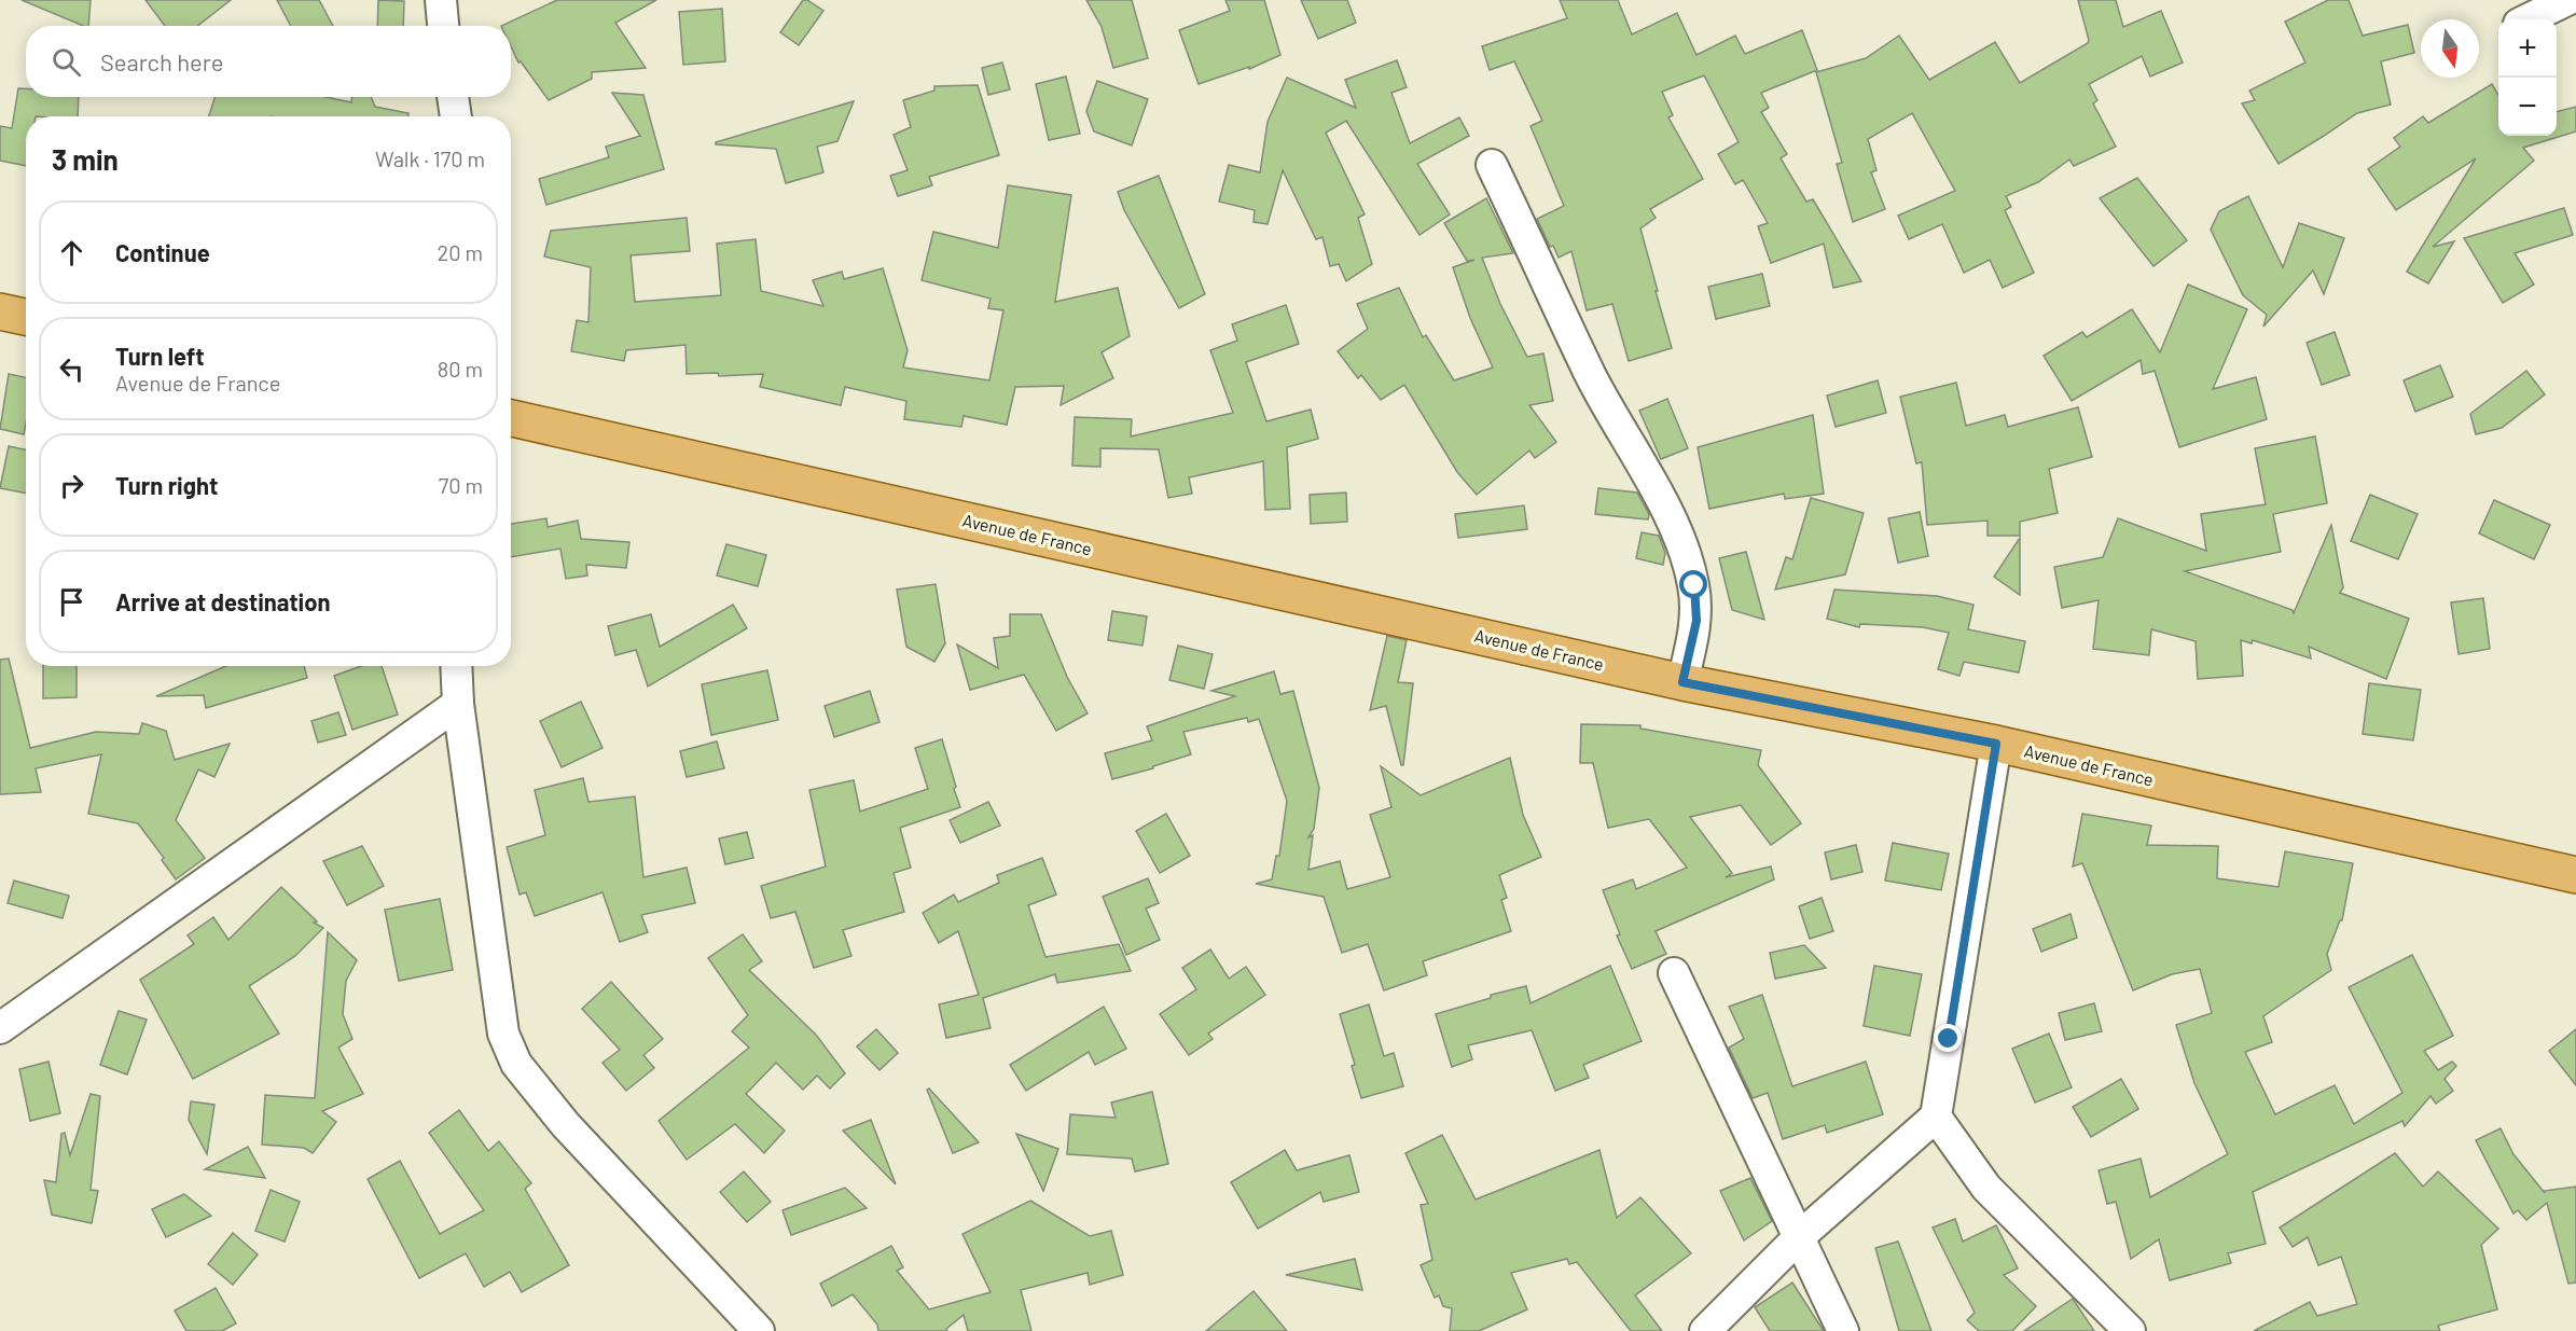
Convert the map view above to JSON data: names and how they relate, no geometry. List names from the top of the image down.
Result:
{
  "streets": {
    "main road": ["Avenue de France"]
  },
  "north": "bottom",
  "page": {
    "map_buttons": ["+", "−"],
    "search": "Search here",
    "heading": ["3 min", "Walk · 170 m"],
    "list": [
      ["Continue", "20 m"],
      ["Turn left", "Avenue de France", "80 m"],
      ["Turn right", "70 m"],
      "Arrive at destination"
    ]
  }
}
